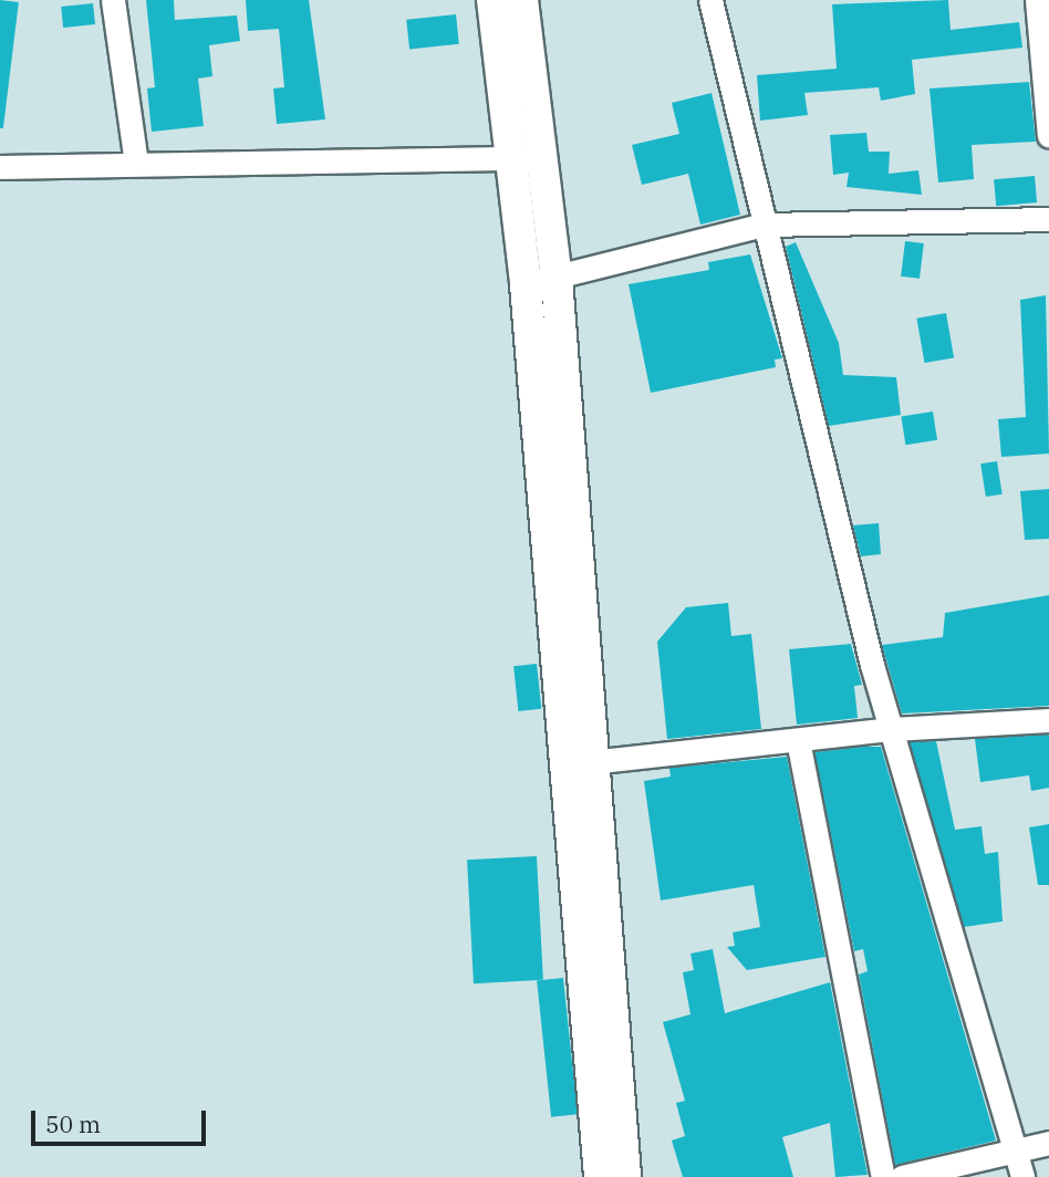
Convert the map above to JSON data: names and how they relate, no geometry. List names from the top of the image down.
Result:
{
  "scale_bar": "50 m"
}
